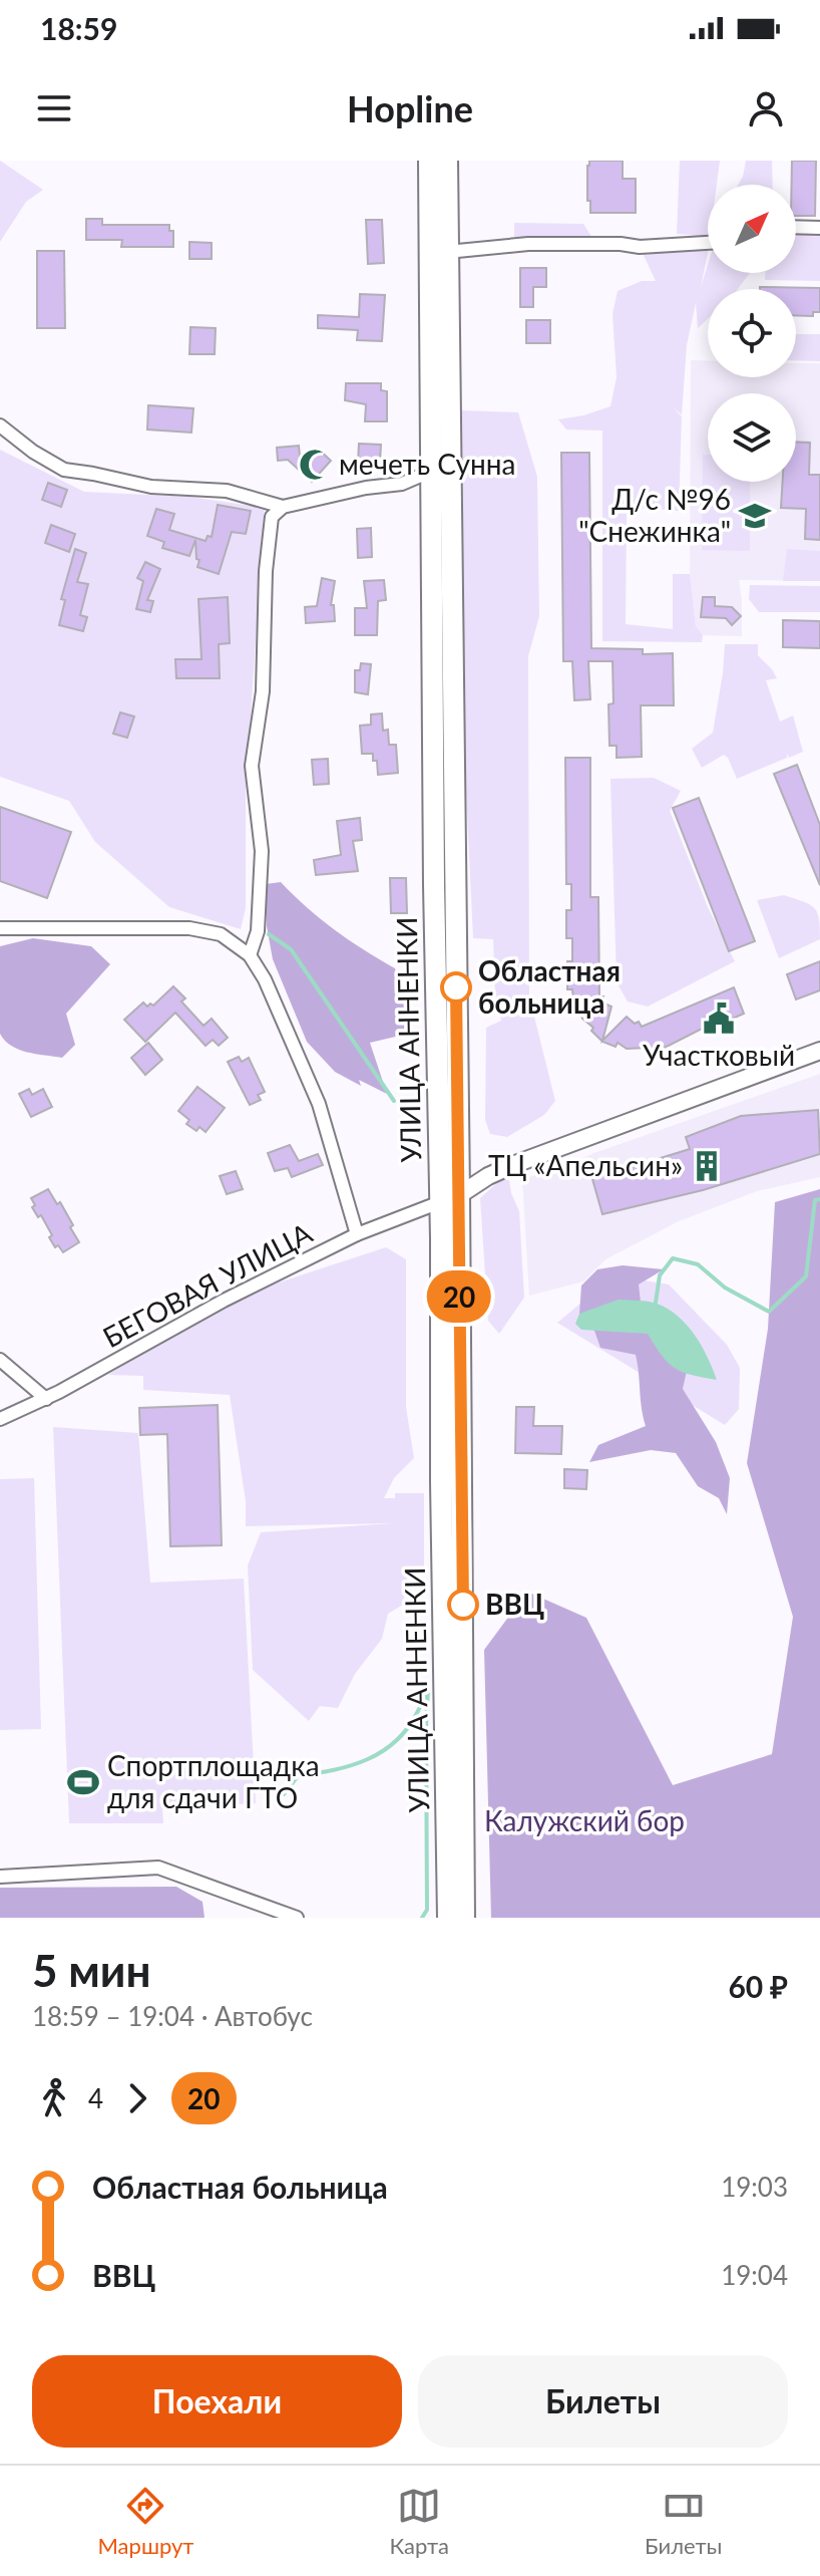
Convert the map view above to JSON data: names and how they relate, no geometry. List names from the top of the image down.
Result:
{
  "streets": {
    "main road": ["УЛИЦА АННЕНКИ"],
    "street": ["БЕГОВАЯ УЛИЦА"]
  },
  "crossings": [
    ["УЛИЦА АННЕНКИ", "БЕГОВАЯ УЛИЦА"]
  ],
  "parks": ["Калужский бор"],
  "places": {
    "mosque": ["мечеть Сунна"],
    "school or university": ["Д/с №96 \"Снежинка\""],
    "other": ["Областная больница", "ВВЦ"],
    "public building": ["Участковый"],
    "building": ["ТЦ «Апельсин»"],
    "sports": ["Спортплощадка для сдачи ГТО"]
  },
  "lines": ["bus line 20"],
  "north": "top right",
  "page": {
    "status": "18:59",
    "header": "Hopline",
    "on_map": "20",
    "heading": ["5 мин", "18:59 – 19:04 · Автобус", "60 ₽"],
    "legs": ["4", "20"],
    "list": [
      {
        "name": "Областная больница",
        "value": "19:03"
      },
      {
        "name": "ВВЦ",
        "value": "19:04"
      }
    ],
    "buttons": ["Поехали", "Билеты"],
    "tabs": ["Маршрут", "Карта", "Билеты"]
  }
}
